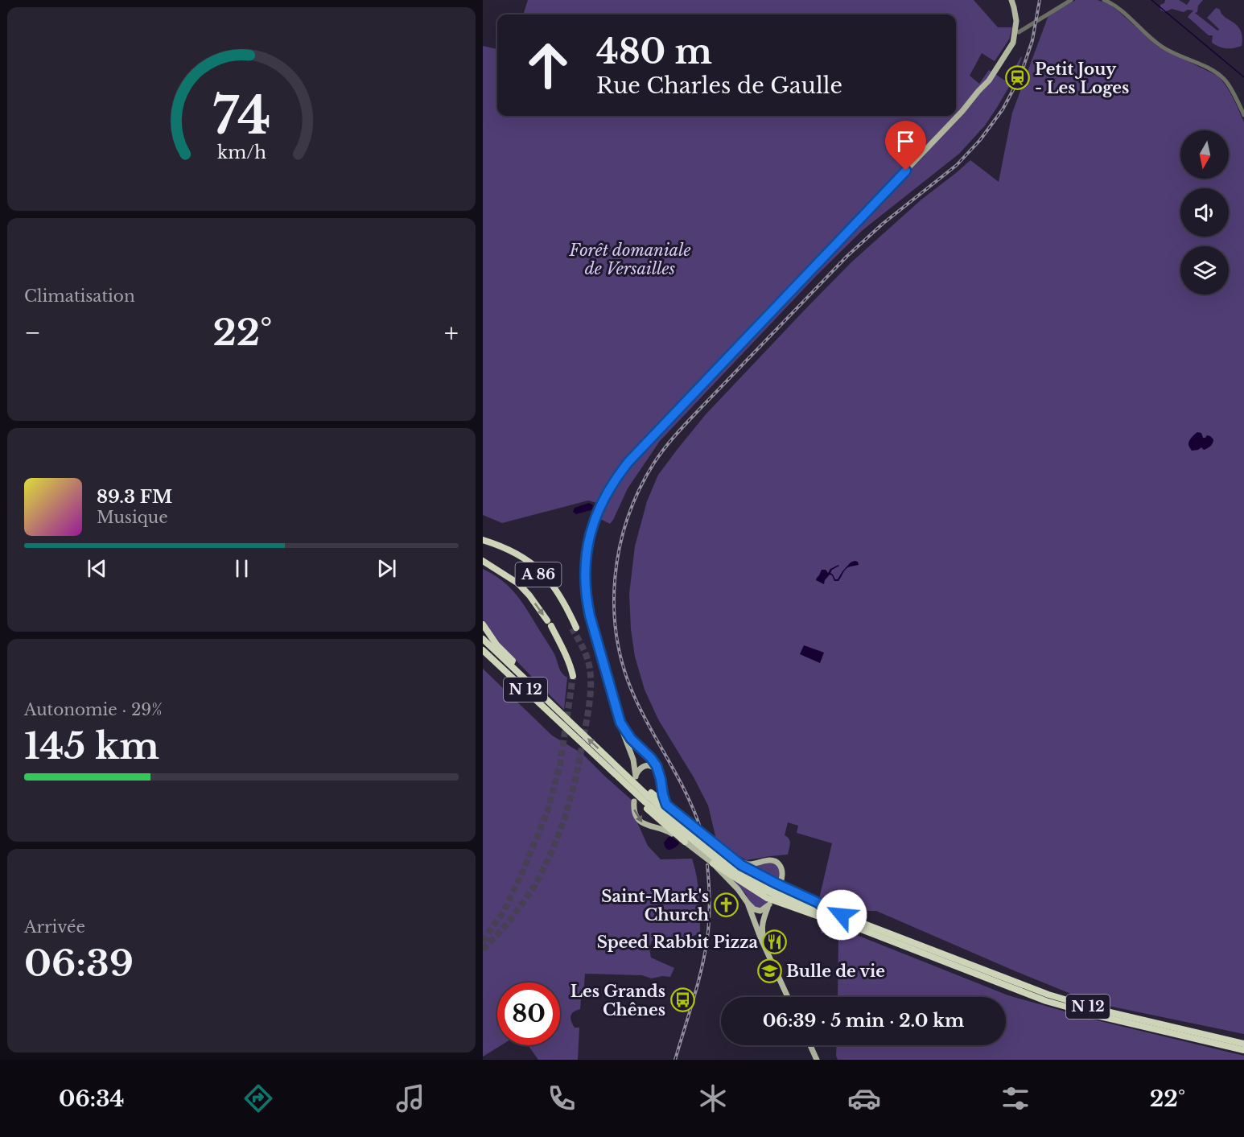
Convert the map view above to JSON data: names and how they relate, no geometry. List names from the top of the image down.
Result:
{
  "streets": {
    "highway": ["A 86", "N 12"]
  },
  "parks": ["Forêt domaniale de Versailles"],
  "places": {
    "station": ["Petit Jouy - Les Loges"],
    "church": ["Saint-Mark's Church"],
    "restaurant": ["Speed Rabbit Pizza"],
    "school or university": ["Bulle de vie"],
    "bus stop": ["Les Grands Chênes"]
  },
  "north": "bottom",
  "page": {
    "turn": ["480 m", "Rue Charles de Gaulle"],
    "tile": [
      "Climatisation",
      ["Autonomie · 29%", "145 km"],
      ["Arrivée", "06:39"]
    ],
    "heat": ["−", "22°", "+"],
    "song": ["89.3 FM", "Musique"],
    "limit": "80",
    "trip": "06:39 · 5 min · 2.0 km",
    "tabs": ["06:34", "22°"],
    "gauge": ["74", "km/h"]
  }
}
